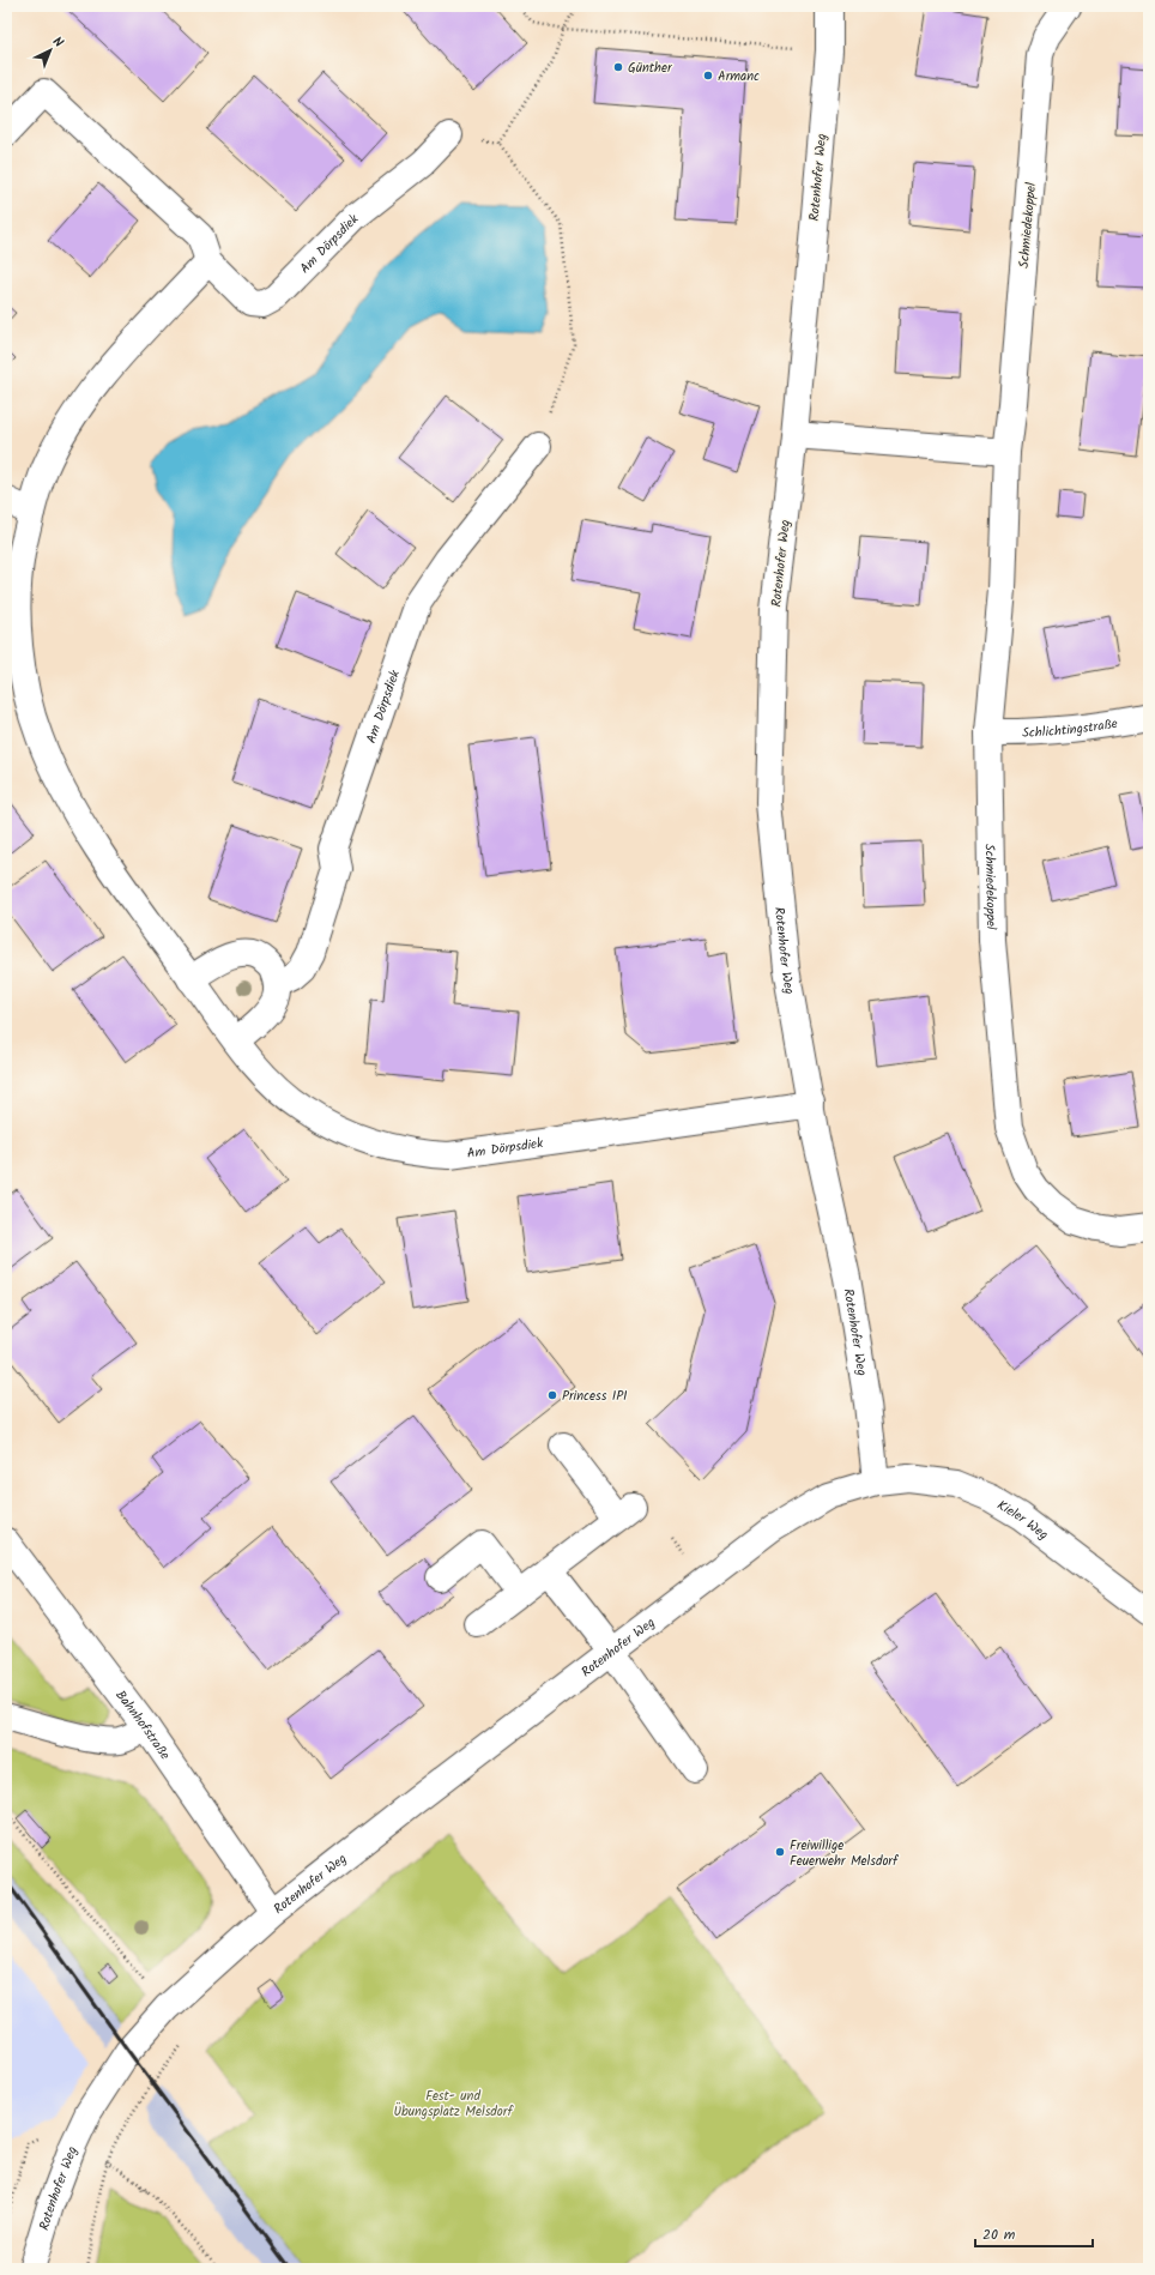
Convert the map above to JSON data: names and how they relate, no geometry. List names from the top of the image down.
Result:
{
  "streets": {
    "street": [
      "Rotenhofer Weg",
      "Schmiedekoppel",
      "Am Dörpsdiek",
      "Schlichtingstraße",
      "Kieler Weg",
      "Bahnhofstraße"
    ]
  },
  "crossings": [
    ["Rotenhofer Weg", "Am Dörpsdiek"],
    ["Rotenhofer Weg", "Kieler Weg"],
    ["Rotenhofer Weg", "Bahnhofstraße"],
    ["Schmiedekoppel", "Schlichtingstraße"]
  ],
  "parks": ["Fest- und Übungsplatz Melsdorf"],
  "places": [
    "Günther",
    "Armanc",
    "Princess IPI",
    "Freiwillige Feuerwehr Melsdorf"
  ],
  "scale_bar": "20 m",
  "north": "top right"
}
